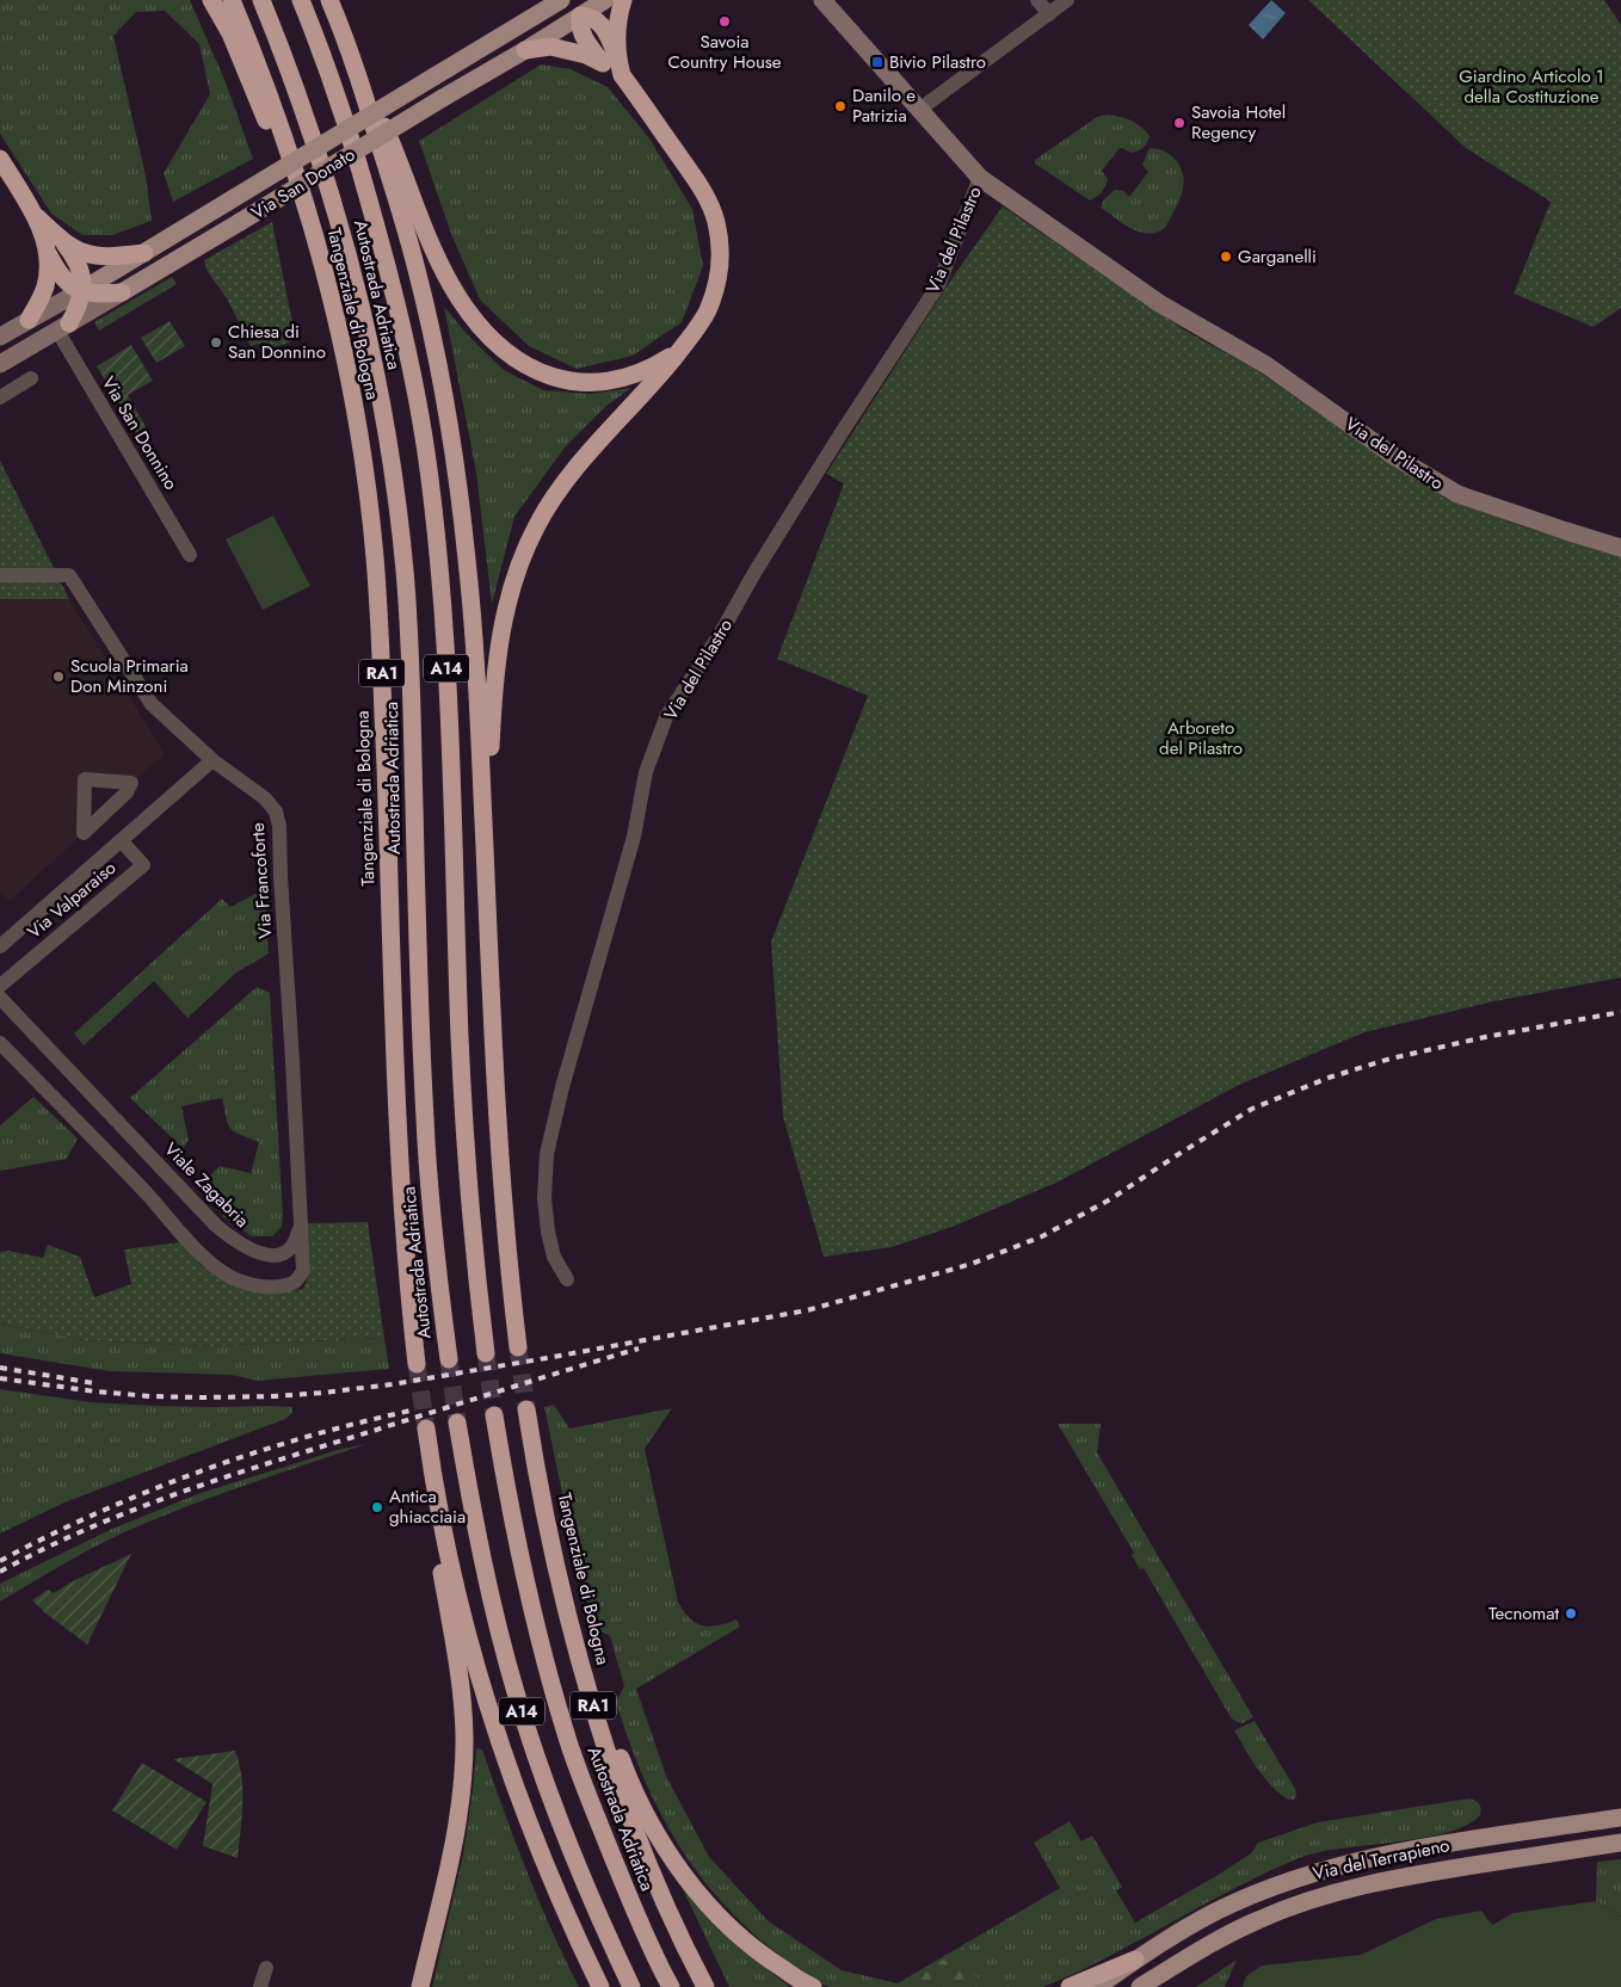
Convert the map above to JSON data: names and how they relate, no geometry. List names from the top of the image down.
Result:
{
  "streets": {
    "highway": [
      "Autostrada Adriatica",
      "Tangenziale di Bologna",
      "A14",
      "RA1"
    ],
    "main road": ["Via San Donato", "Via del Terrapieno"],
    "street": [
      "Via del Pilastro",
      "Via San Donnino",
      "Via Francoforte",
      "Via Valparaiso",
      "Viale Zagabria"
    ]
  },
  "crossings": [
    ["Via San Donato", "Via San Donnino"],
    ["Via Francoforte", "Via Valparaiso"],
    ["Via Francoforte", "Viale Zagabria"]
  ],
  "parks": ["Giardino Articolo 1 della Costituzione", "Arboreto del Pilastro"],
  "places": {
    "other": [
      "Savoia Country House",
      "Danilo e Patrizia",
      "Savoia Hotel Regency",
      "Garganelli",
      "Chiesa di San Donnino",
      "Scuola Primaria Don Minzoni",
      "Antica ghiacciaia",
      "Tecnomat"
    ],
    "transit": ["Bivio Pilastro"]
  }
}
